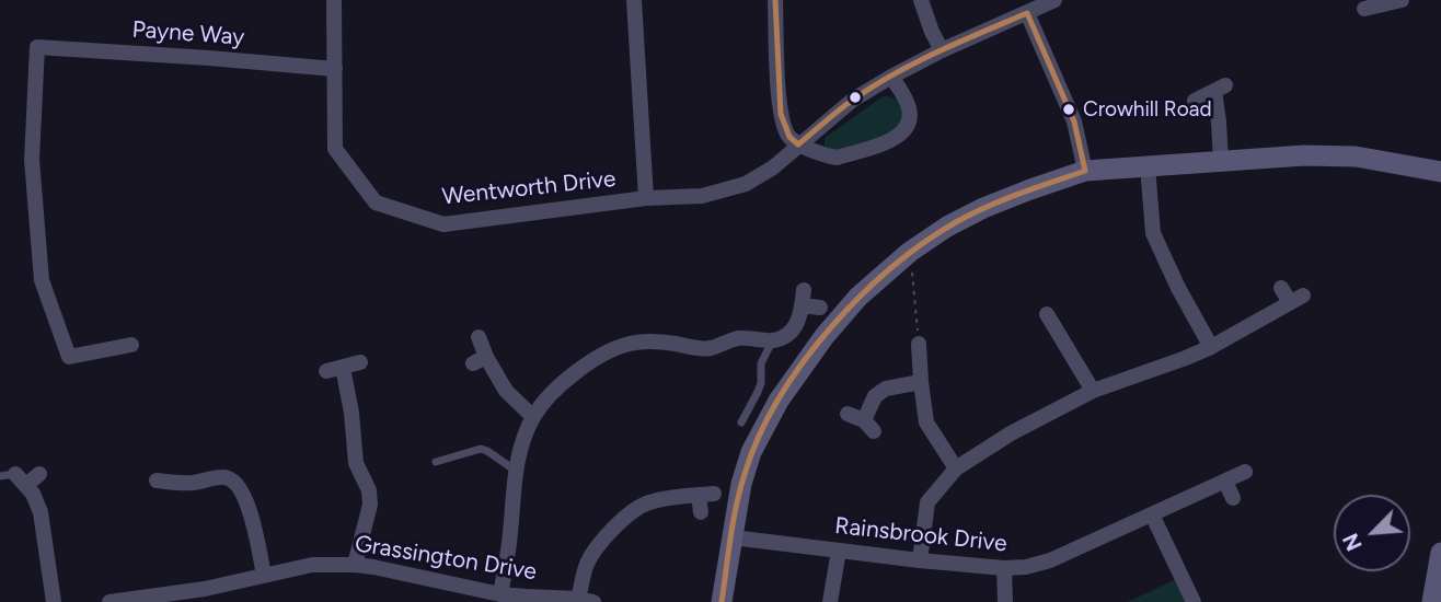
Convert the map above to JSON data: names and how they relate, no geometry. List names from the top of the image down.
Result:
{
  "streets": {
    "street": [
      "Payne Way",
      "Wentworth Drive",
      "Rainsbrook Drive",
      "Grassington Drive"
    ]
  },
  "crossings": [
    ["Payne Way", "Wentworth Drive"]
  ],
  "places": ["Crowhill Road"],
  "north": "bottom left"
}
